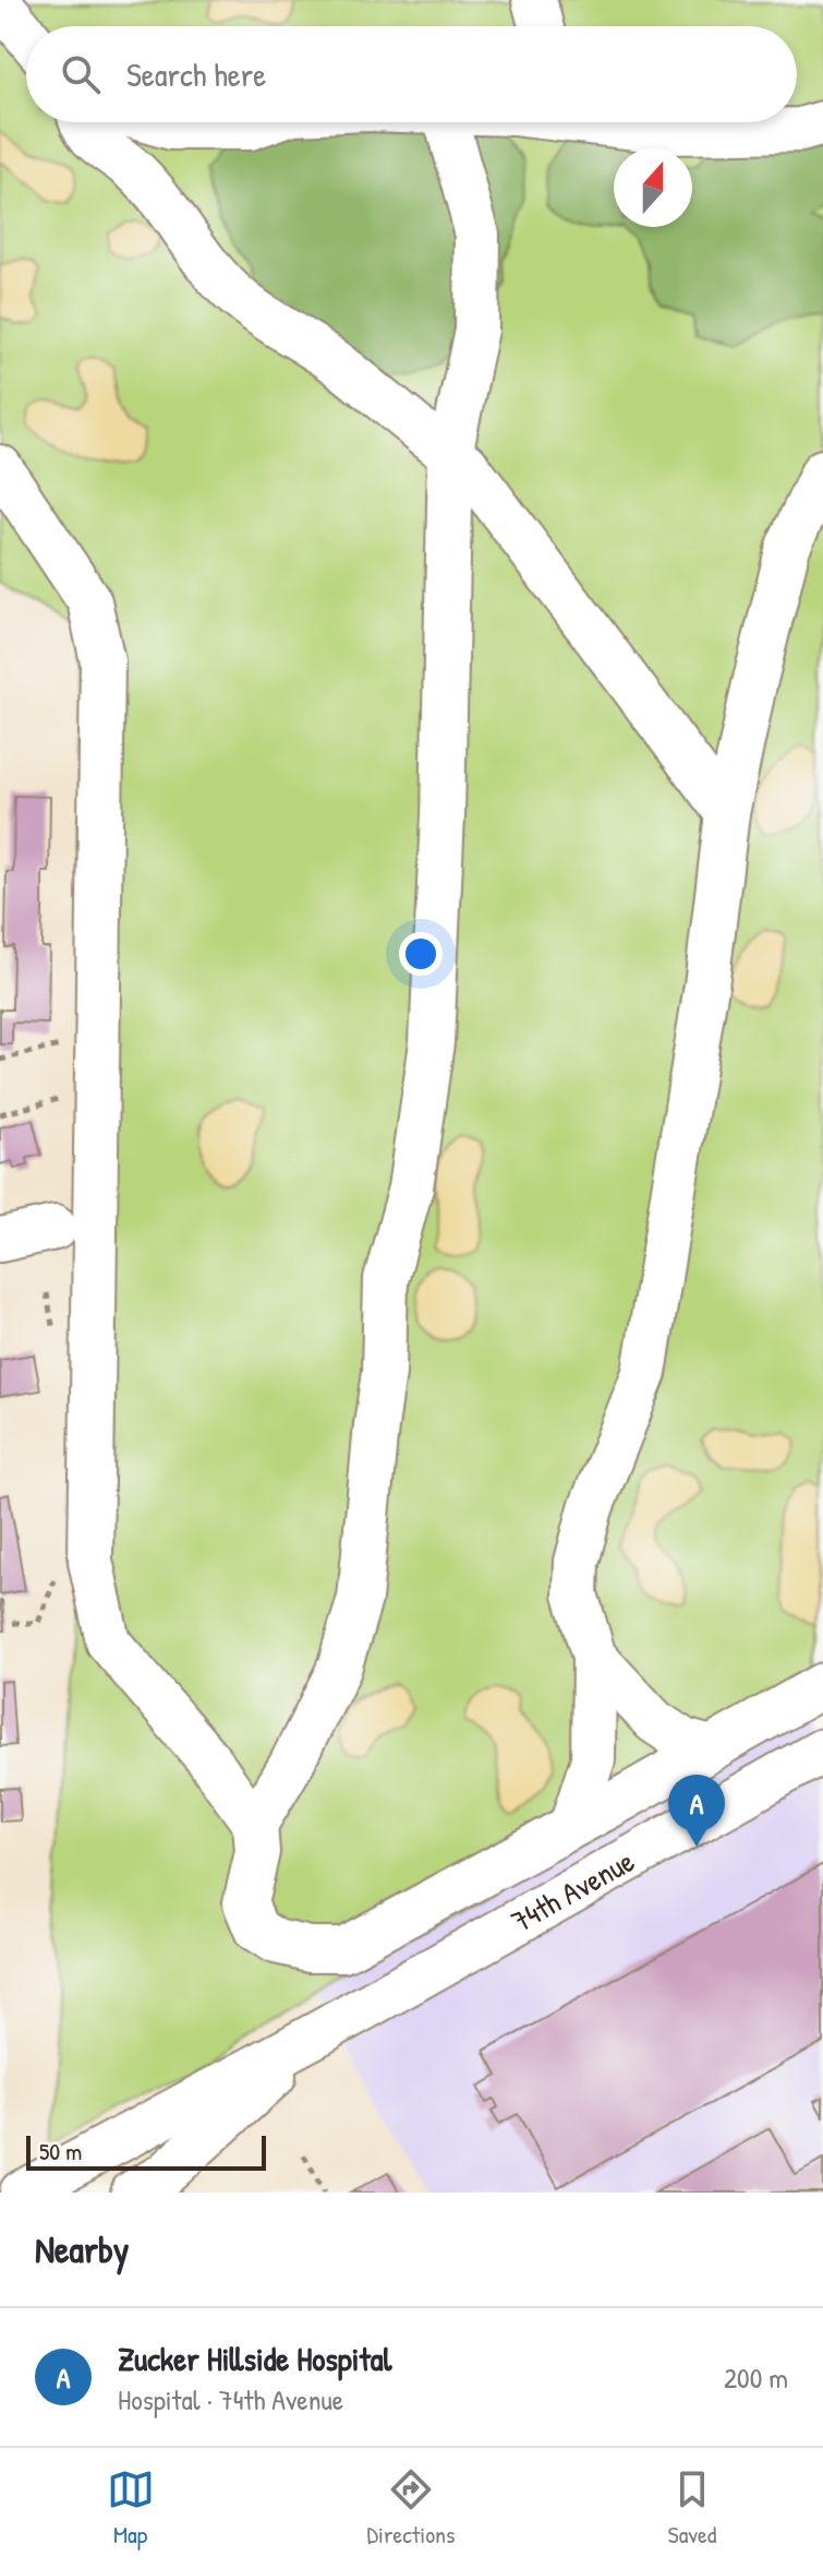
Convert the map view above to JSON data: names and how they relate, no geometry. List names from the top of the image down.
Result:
{
  "streets": {
    "street": ["74th Avenue"]
  },
  "scale_bar": "50 m",
  "north": "top",
  "page": {
    "search": "Search here",
    "pins": "A",
    "scale": "50 m",
    "heading": "Nearby",
    "list": [
      {
        "mark": "A",
        "name": "Zucker Hillside Hospital",
        "note": "Hospital · 74th Avenue",
        "value": "200 m"
      }
    ],
    "nav": ["Map", "Directions", "Saved"]
  }
}
